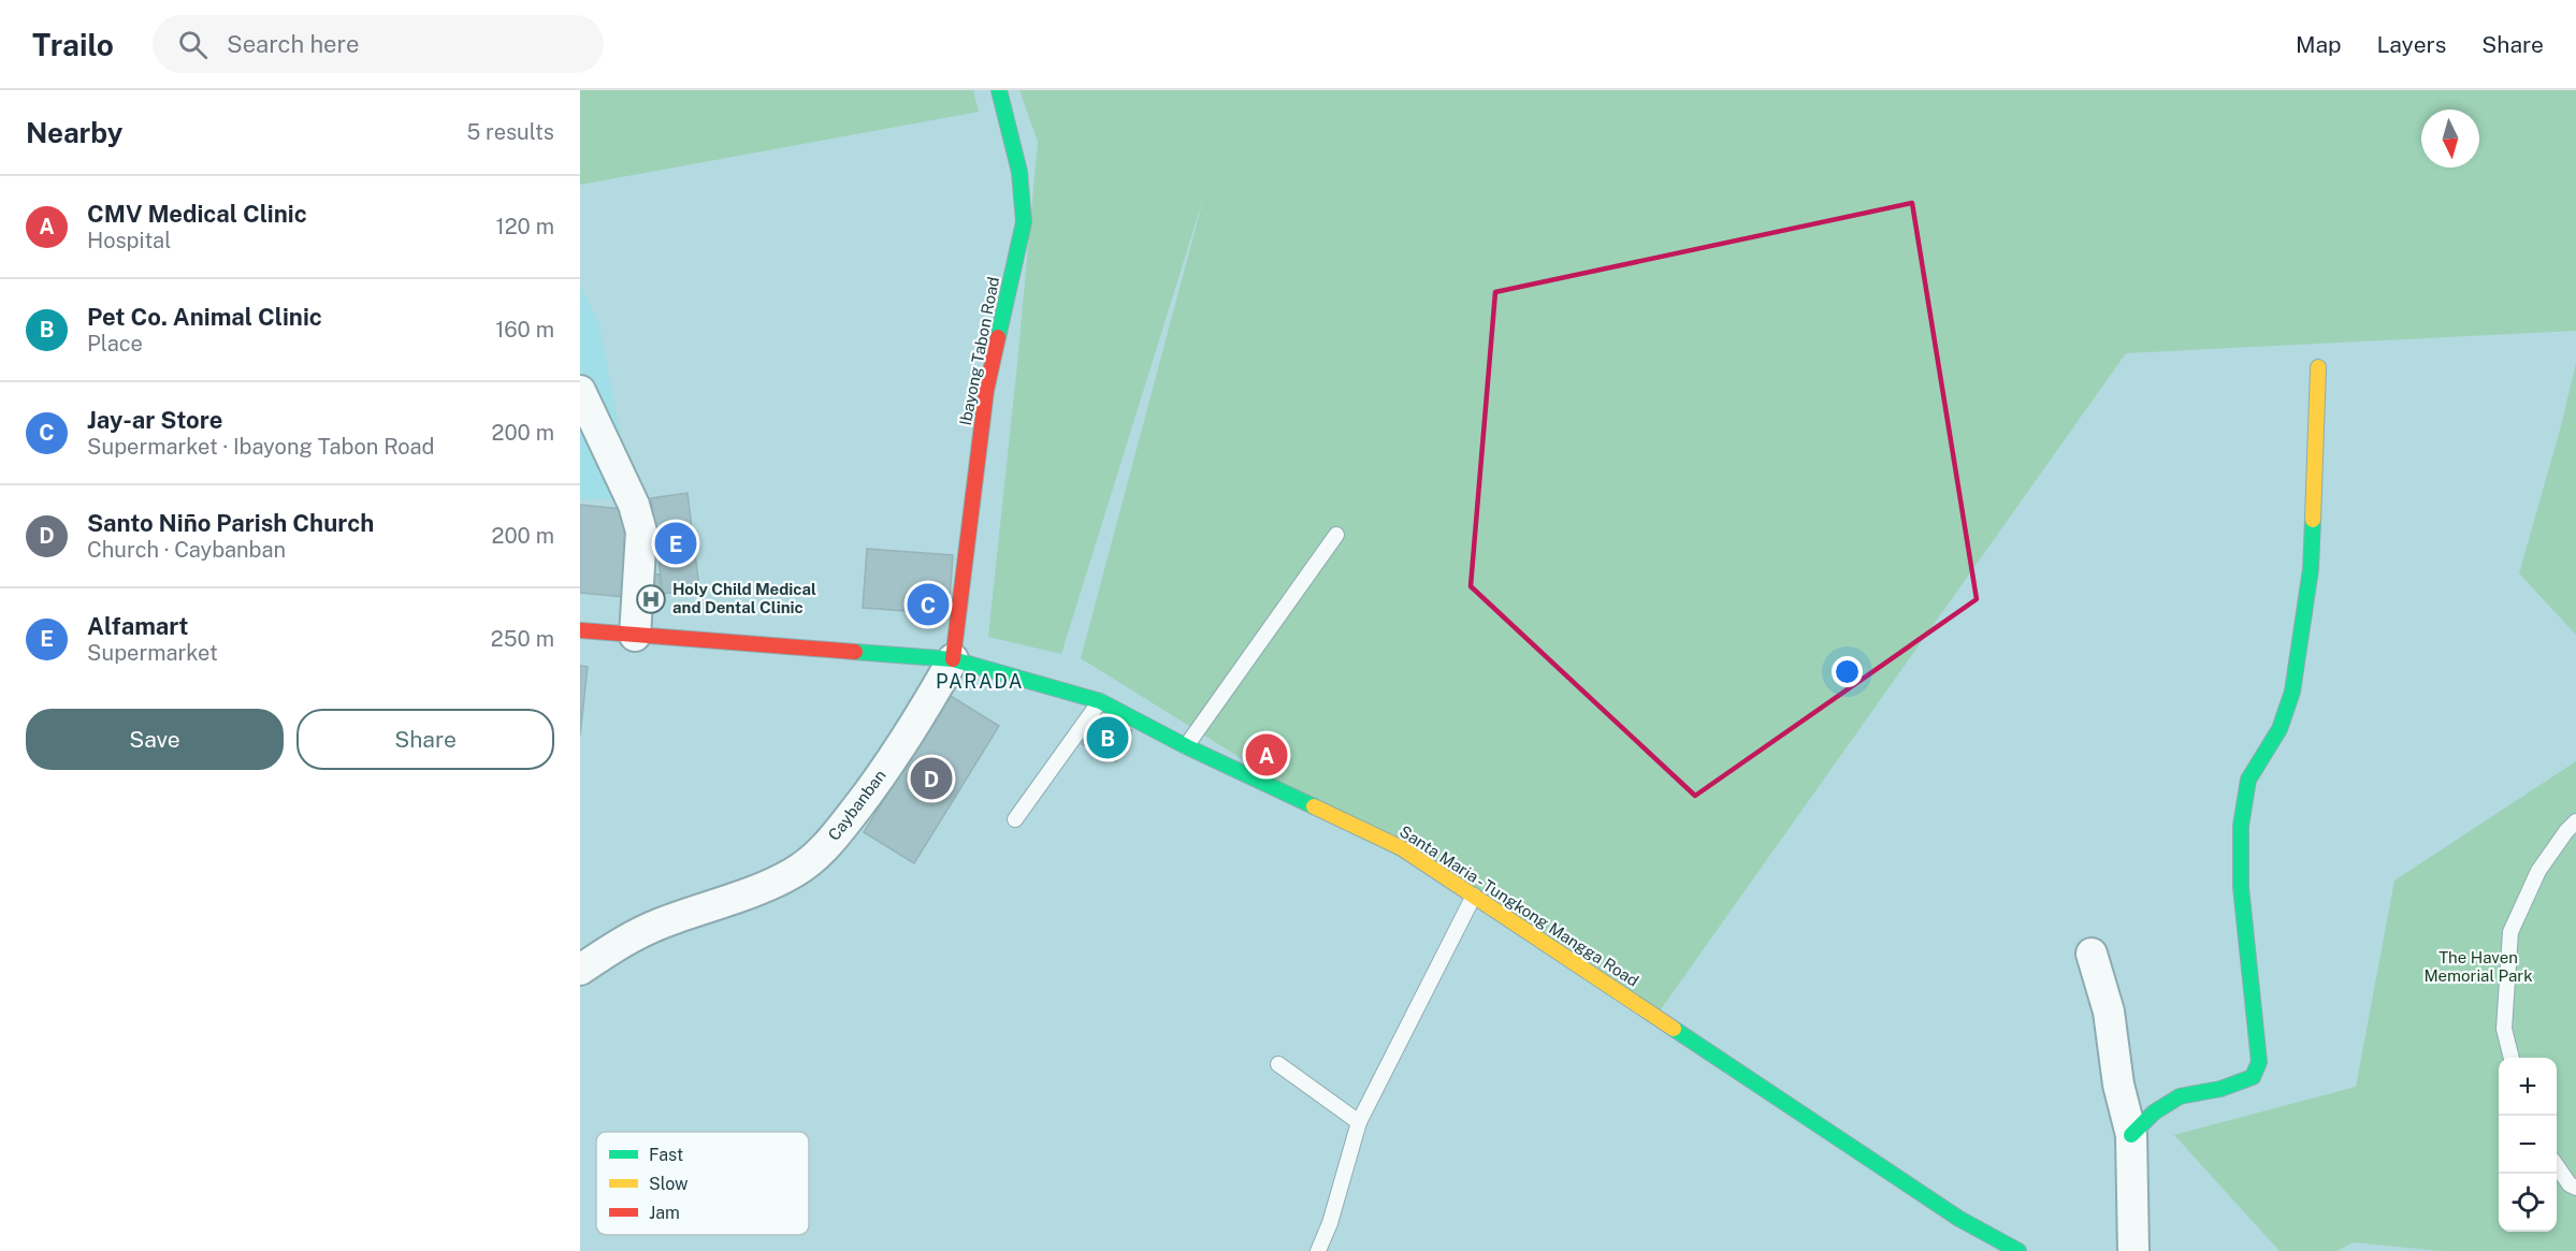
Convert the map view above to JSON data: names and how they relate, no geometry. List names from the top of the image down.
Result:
{
  "streets": {
    "main road": ["Ibayong Tabon Road", "Santa Maria - Tungkong Mangga Road"],
    "street": ["Caybanban"]
  },
  "crossings": [
    ["Ibayong Tabon Road", "Caybanban"],
    ["Ibayong Tabon Road", "Santa Maria - Tungkong Mangga Road"],
    ["Caybanban", "Santa Maria - Tungkong Mangga Road"]
  ],
  "districts": ["PARADA"],
  "parks": ["The Haven Memorial Park"],
  "places": {
    "hospital": ["Holy Child Medical and Dental Clinic"]
  },
  "legend": ["Fast", "Slow", "Jam"],
  "north": "bottom",
  "page": {
    "header": "Trailo",
    "search": "Search here",
    "nav": ["Map", "Layers", "Share"],
    "heading": ["Nearby", "5 results"],
    "list": [
      {
        "mark": "A",
        "name": "CMV Medical Clinic",
        "note": "Hospital",
        "value": "120 m"
      },
      {
        "mark": "B",
        "name": "Pet Co. Animal Clinic",
        "note": "Place",
        "value": "160 m"
      },
      {
        "mark": "C",
        "name": "Jay-ar Store",
        "note": "Supermarket · Ibayong Tabon Road",
        "value": "200 m"
      },
      {
        "mark": "D",
        "name": "Santo Niño Parish Church",
        "note": "Church · Caybanban",
        "value": "200 m"
      },
      {
        "mark": "E",
        "name": "Alfamart",
        "note": "Supermarket",
        "value": "250 m"
      }
    ],
    "pins": [
      "E",
      "C",
      "B",
      "A",
      "D"
    ],
    "buttons": ["Save", "Share"],
    "map_buttons": ["+", "−"]
  }
}
